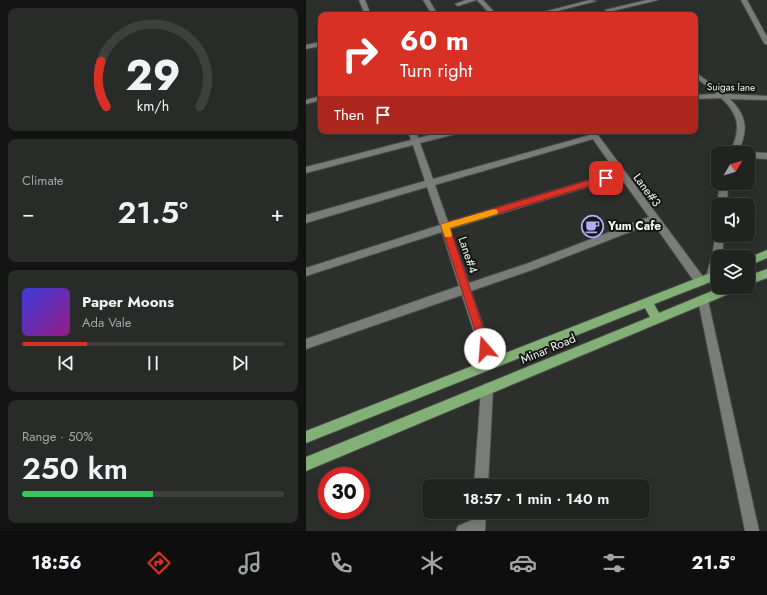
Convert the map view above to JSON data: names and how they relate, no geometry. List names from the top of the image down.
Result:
{
  "streets": {
    "main road": ["Minar Road"],
    "street": ["Suigas lane", "Lane#3", "Lane#4"]
  },
  "crossings": [
    ["Lane#3", "Minar Road"],
    ["Lane#4", "Minar Road"]
  ],
  "places": {
    "cafe": ["Yum Cafe"]
  },
  "north": "top right",
  "page": {
    "turn": ["60 m", "Turn right"],
    "then": "Then",
    "tile": [
      "Climate",
      ["Range · 50%", "250 km"]
    ],
    "heat": ["−", "21.5°", "+"],
    "song": ["Paper Moons", "Ada Vale"],
    "limit": "30",
    "trip": "18:57 · 1 min · 140 m",
    "tabs": ["18:56", "21.5°"],
    "gauge": ["29", "km/h"]
  }
}
